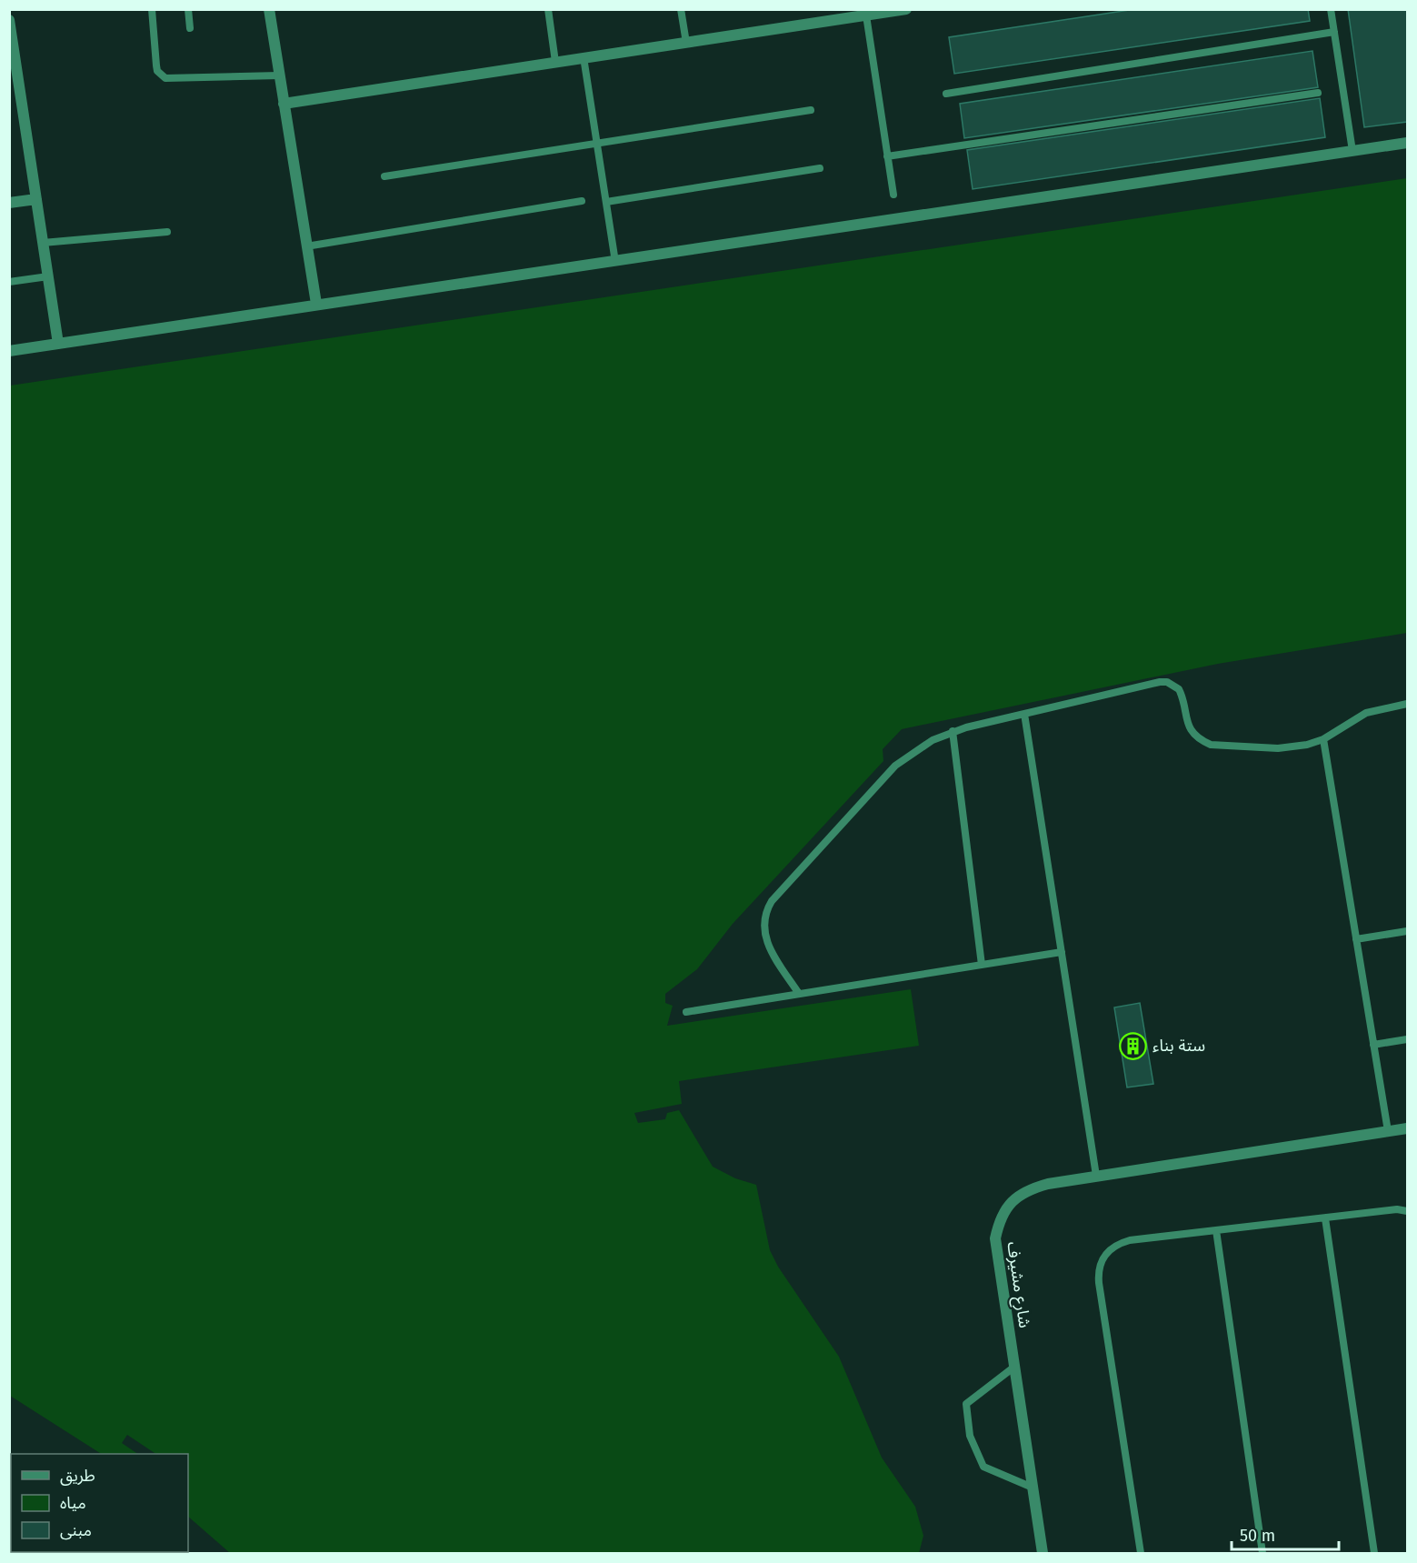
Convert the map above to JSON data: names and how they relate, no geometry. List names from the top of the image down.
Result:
{
  "streets": {
    "street": ["شارع مشيرف"]
  },
  "places": {
    "building": ["ستة بناء"]
  },
  "legend": ["طريق", "مياه", "مبنى"],
  "scale_bar": "50 m"
}
